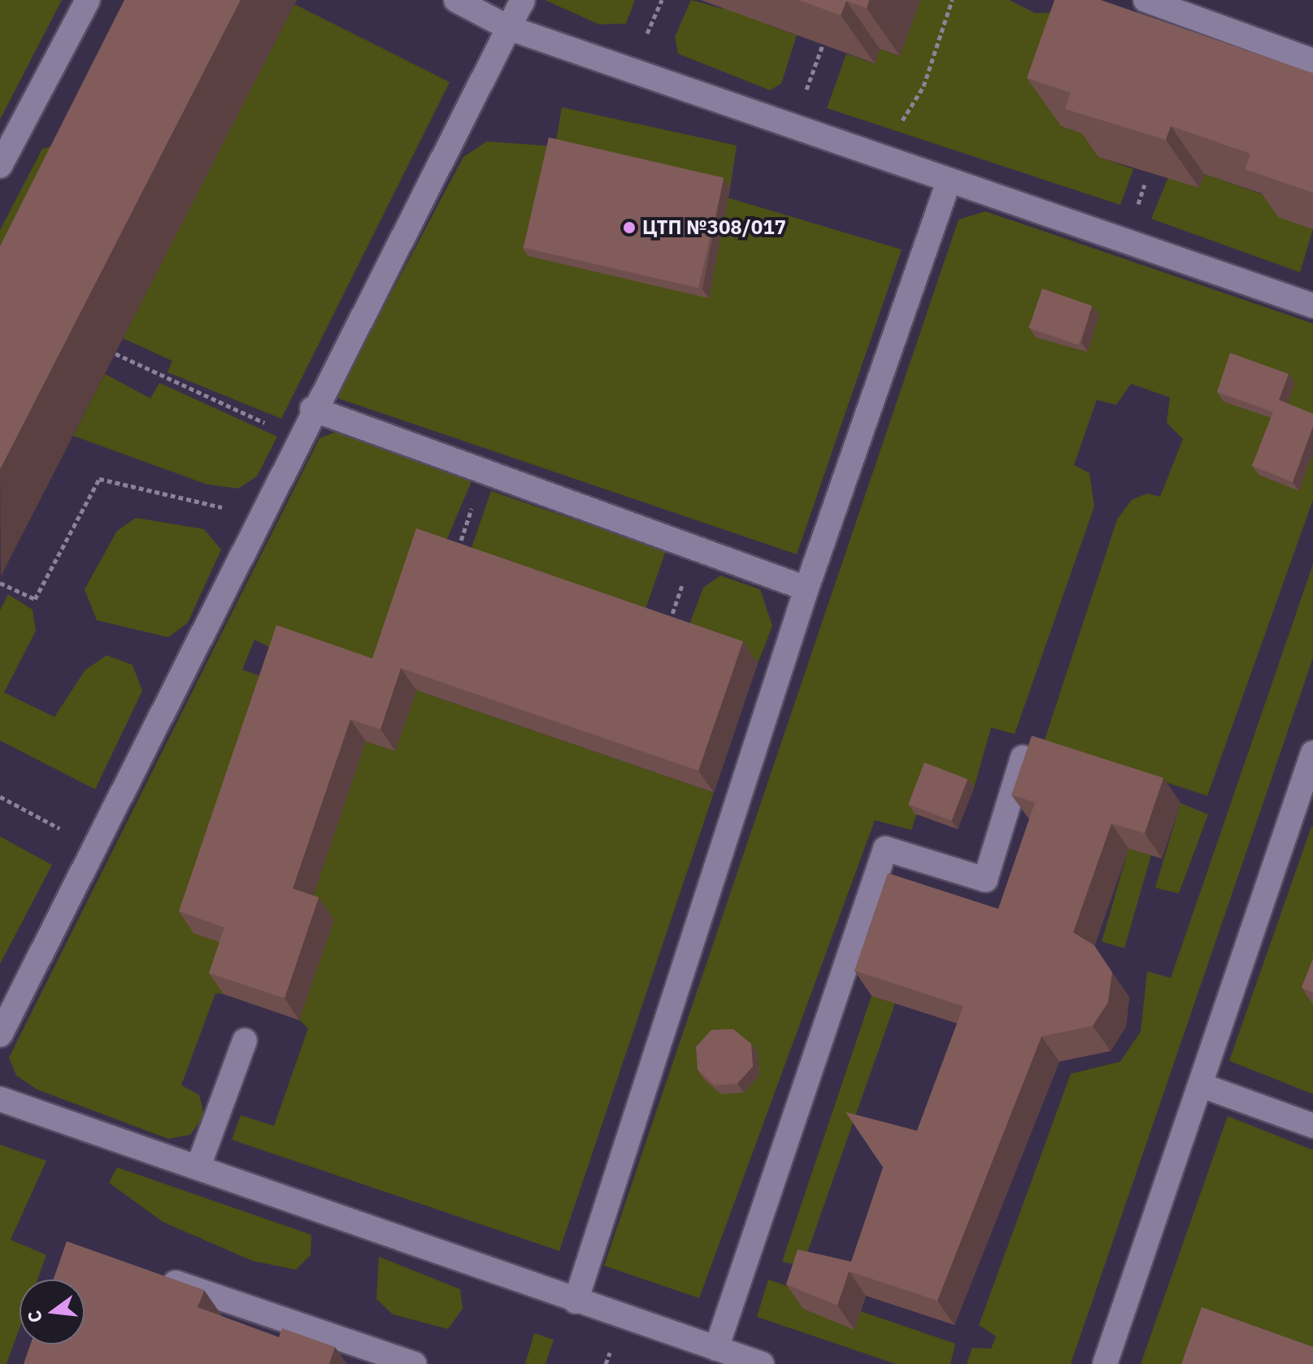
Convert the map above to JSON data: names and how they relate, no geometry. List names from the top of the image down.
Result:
{
  "places": ["ЦТП №308/017"],
  "north": "left"
}
